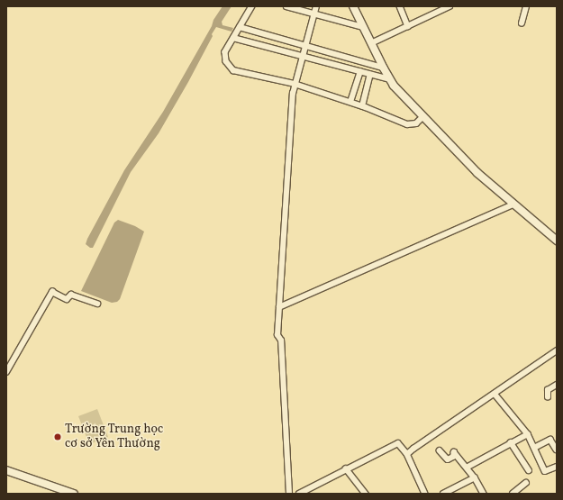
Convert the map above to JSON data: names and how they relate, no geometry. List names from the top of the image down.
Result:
{
  "places": ["Trường Trung học cơ sở Yên Thường"]
}
